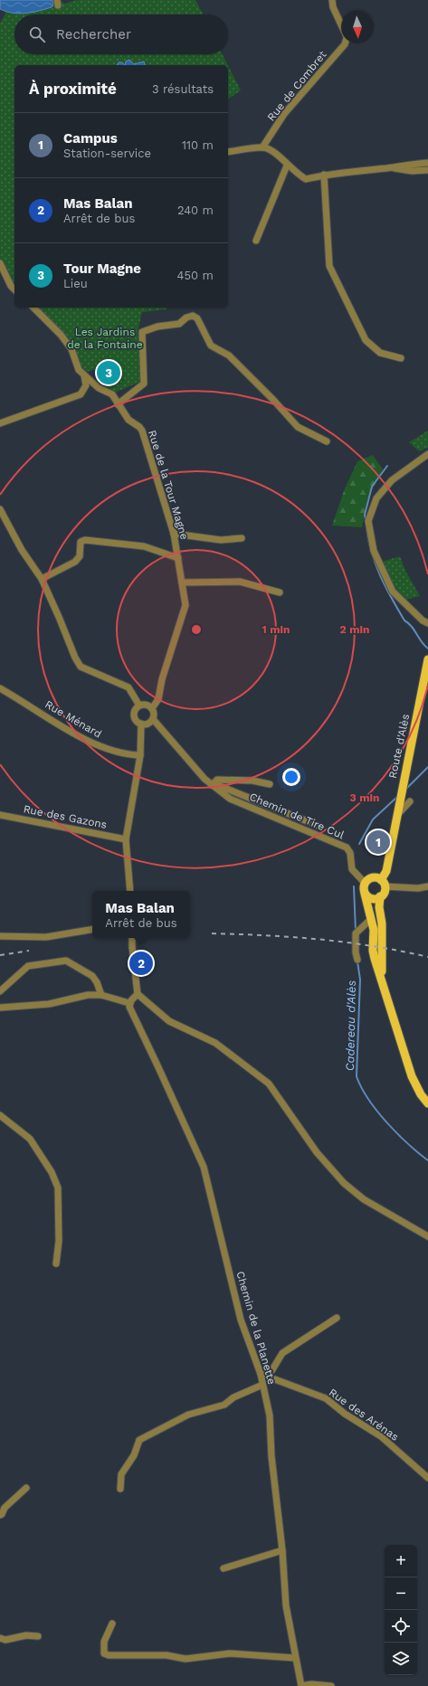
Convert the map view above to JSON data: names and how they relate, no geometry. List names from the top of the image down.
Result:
{
  "streets": {
    "main road": ["Route d'Alès"],
    "street": [
      "Rue de Combret",
      "Rue de la Tour Magne",
      "Rue Ménard",
      "Chemin de Tire Cul",
      "Rue des Gazons",
      "Chemin de la Planette",
      "Rue des Arénas"
    ]
  },
  "crossings": [
    ["Rue de la Tour Magne", "Chemin de Tire Cul"],
    ["Route d'Alès", "Chemin de Tire Cul"],
    ["Chemin de la Planette", "Rue des Arénas"]
  ],
  "water": ["Cadereau d'Alès"],
  "parks": ["Les Jardins de la Fontaine"],
  "north": "bottom",
  "page": {
    "search": "Rechercher",
    "heading": ["À proximité", "3 résultats"],
    "list": [
      {
        "mark": "1",
        "name": "Campus",
        "note": "Station-service",
        "value": "110 m"
      },
      {
        "mark": "2",
        "name": "Mas Balan",
        "note": "Arrêt de bus",
        "value": "240 m"
      },
      {
        "mark": "3",
        "name": "Tour Magne",
        "note": "Lieu",
        "value": "450 m"
      }
    ],
    "pins": ["3", "1", "2"],
    "popup": ["Mas Balan", "Arrêt de bus"],
    "map_buttons": ["+", "−"]
  },
  "rings": ["1 min", "2 min", "3 min"]
}
